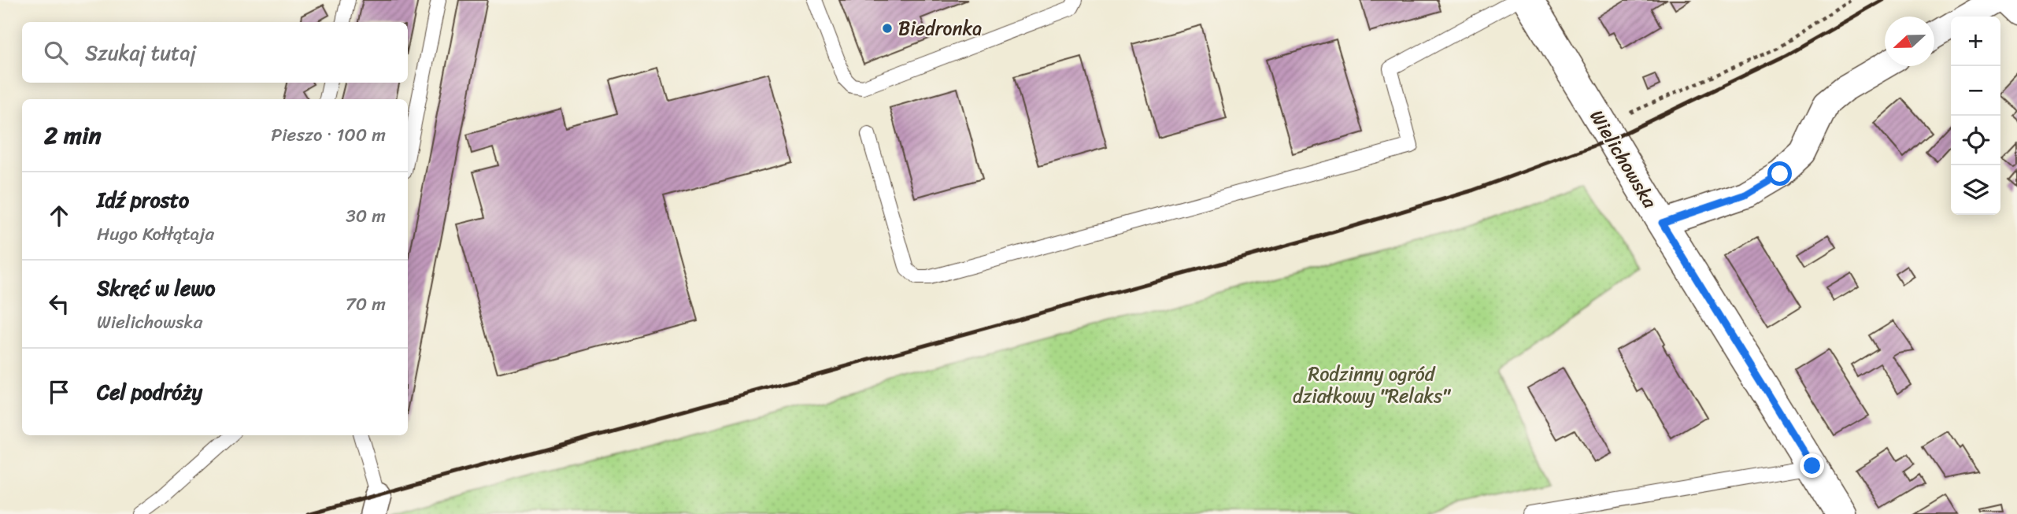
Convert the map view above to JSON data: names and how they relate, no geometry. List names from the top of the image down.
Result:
{
  "streets": {
    "street": ["Wielichowska"]
  },
  "parks": ["Rodzinny ogród działkowy \"Relaks\""],
  "places": ["Biedronka"],
  "north": "left",
  "page": {
    "map_buttons": ["+", "−"],
    "search": "Szukaj tutaj",
    "heading": ["2 min", "Pieszo · 100 m"],
    "list": [
      ["Idź prosto", "Hugo Kołłątaja", "30 m"],
      ["Skręć w lewo", "Wielichowska", "70 m"],
      "Cel podróży"
    ]
  }
}
